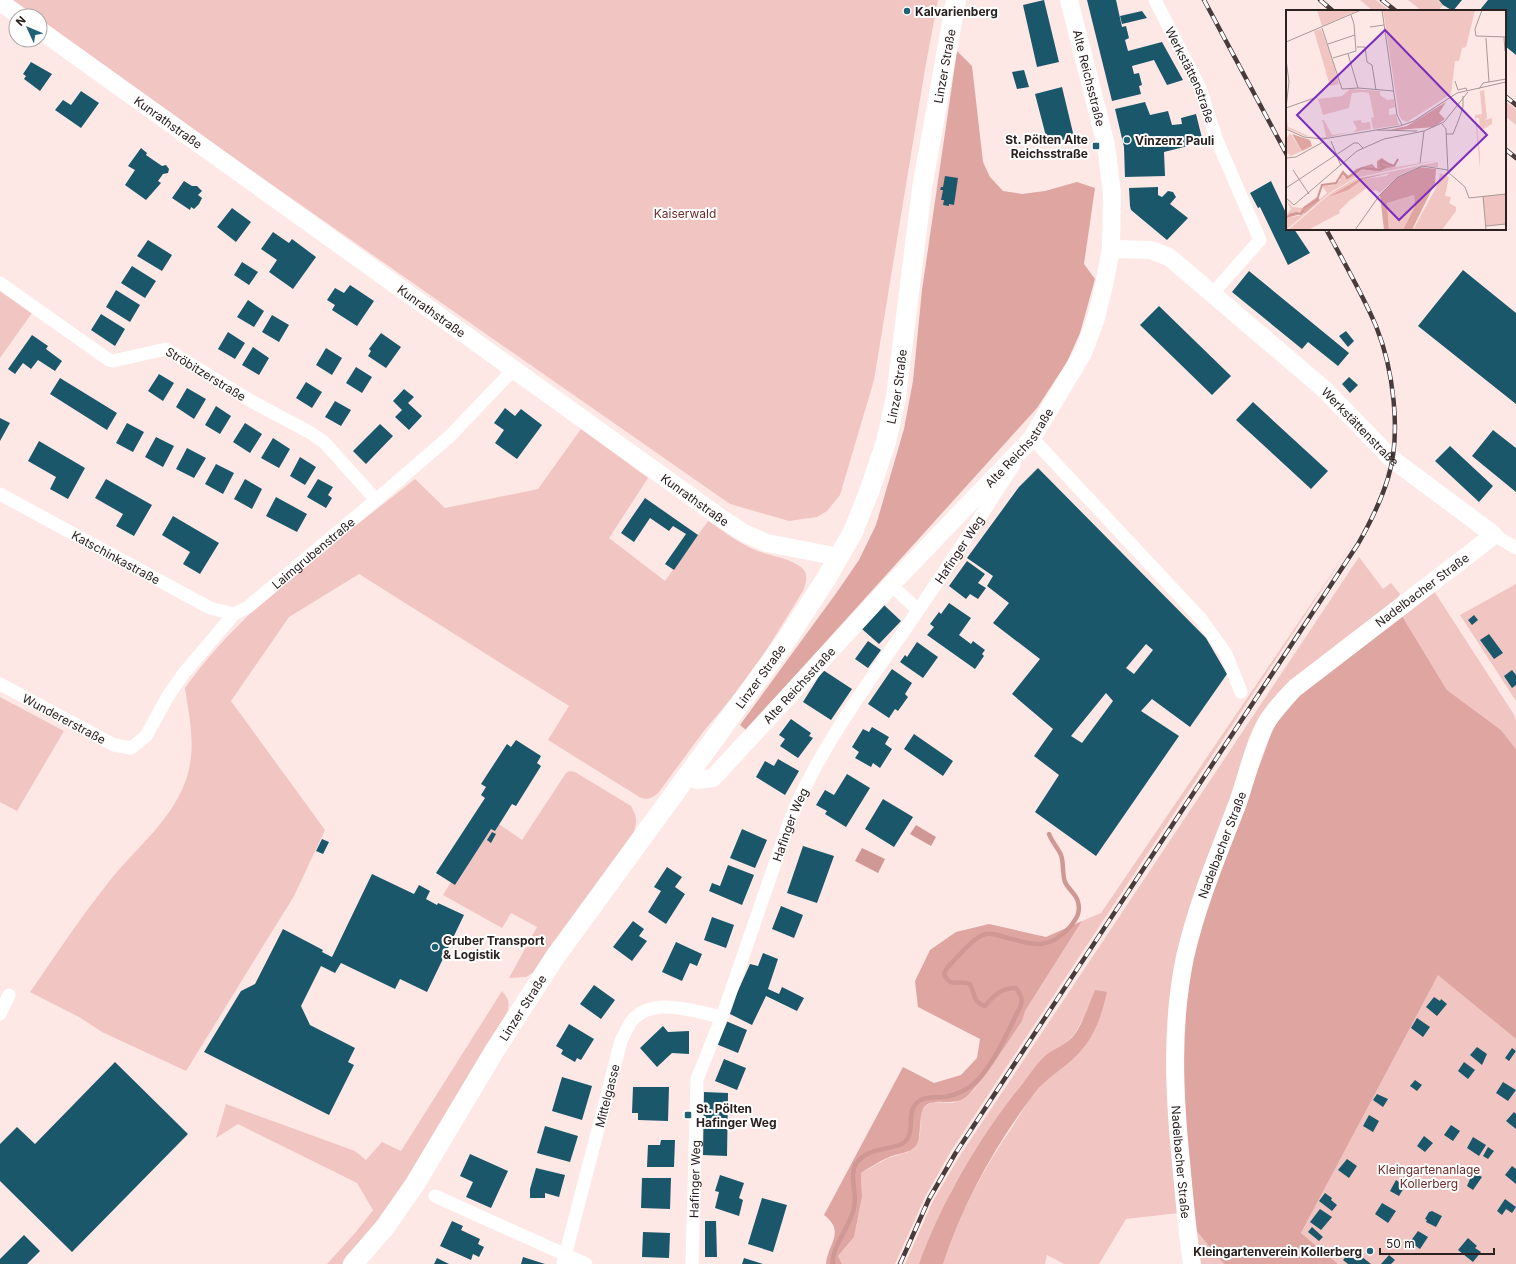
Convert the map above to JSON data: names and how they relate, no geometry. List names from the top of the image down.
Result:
{
  "streets": {
    "main road": ["Linzer Straße"],
    "street": [
      "Werkstättenstraße",
      "Alte Reichsstraße",
      "Kunrathstraße",
      "Ströbitzerstraße",
      "Hafinger Weg",
      "Laimgrubenstraße",
      "Katschinkastraße",
      "Nadelbacher Straße",
      "Wundererstraße",
      "Mittelgasse"
    ]
  },
  "crossings": [
    ["Linzer Straße", "Alte Reichsstraße"],
    ["Linzer Straße", "Kunrathstraße"],
    ["Werkstättenstraße", "Alte Reichsstraße"],
    ["Werkstättenstraße", "Nadelbacher Straße"],
    ["Alte Reichsstraße", "Hafinger Weg"],
    ["Kunrathstraße", "Laimgrubenstraße"],
    ["Ströbitzerstraße", "Laimgrubenstraße"],
    ["Hafinger Weg", "Mittelgasse"],
    ["Laimgrubenstraße", "Katschinkastraße"],
    ["Laimgrubenstraße", "Wundererstraße"]
  ],
  "parks": ["Kaiserwald", "Kleingartenanlage Kollerberg"],
  "places": {
    "other": [
      "Kalvarienberg",
      "Vinzenz Pauli",
      "Gruber Transport & Logistik",
      "Kleingartenverein Kollerberg"
    ],
    "transit": ["St. Pölten Alte Reichsstraße", "St. Pölten Hafinger Weg"]
  },
  "scale_bar": "50 m",
  "north": "top left"
}
